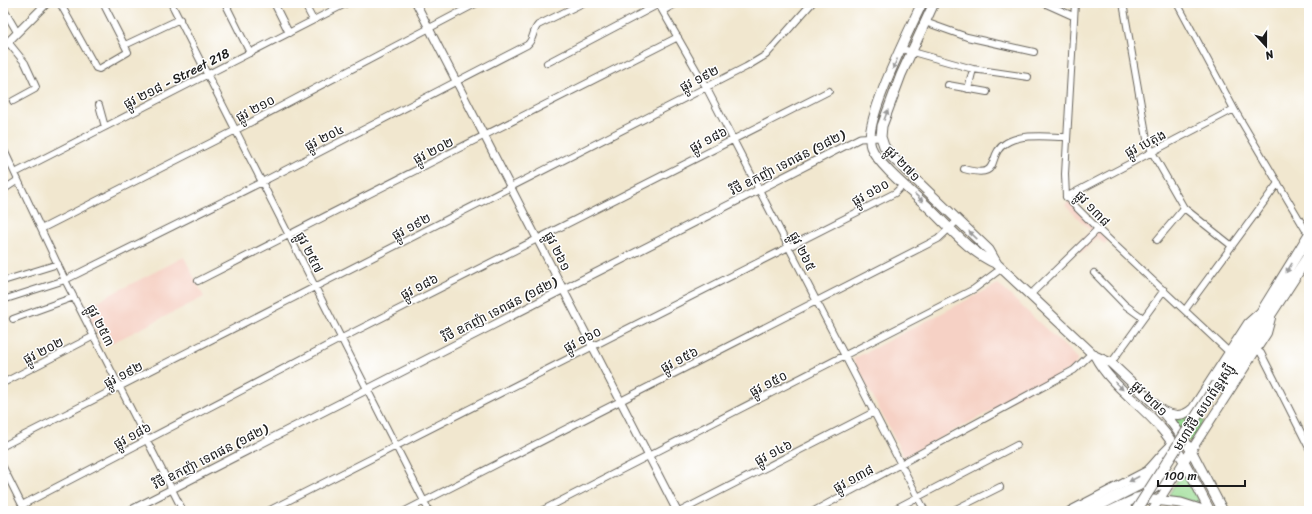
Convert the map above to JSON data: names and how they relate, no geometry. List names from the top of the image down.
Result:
{
  "streets": {
    "highway": ["មហាវិថី សហព័ន្ធរុស្ស៊ី"],
    "main road": ["ផ្លូវ ២៧១"],
    "street": [
      "ផ្លូវ ២១៨ - Street 218",
      "ផ្លូវ ១៩២",
      "ផ្លូវ ២១០",
      "ផ្លូវ ២០៤",
      "ផ្លូវ ១៨៦",
      "ផ្លូវ បេតុង",
      "ផ្លូវ ២០២",
      "វិថី ឧកញ៉ា ទេពផន (១៨២)",
      "ផ្លូវ ១៦០",
      "ផ្លូវ ១៣៨",
      "ផ្លូវ ២៦១",
      "ផ្លូវ ២៦៥",
      "ផ្លូវ ២៥៧",
      "ផ្លូវ ២៥៣",
      "ផ្លូវ ១៥៦",
      "ផ្លូវ ១៥០",
      "ផ្លូវ ១៤៦"
    ]
  },
  "crossings": [
    ["ផ្លូវ ២១៨ - Street 218", "ផ្លូវ ២៥៧"],
    ["ផ្លូវ ២១៨ - Street 218", "ផ្លូវ ២៥៣"],
    ["ផ្លូវ ១៩២", "ផ្លូវ ២៦១"],
    ["ផ្លូវ ១៩២", "ផ្លូវ ២៦៥"],
    ["ផ្លូវ ១៩២", "ផ្លូវ ២៥៧"],
    ["ផ្លូវ ១៩២", "ផ្លូវ ២៥៣"],
    ["ផ្លូវ ២១០", "ផ្លូវ ២៦១"],
    ["ផ្លូវ ២១០", "ផ្លូវ ២៥៧"],
    ["ផ្លូវ ២១០", "ផ្លូវ ២៥៣"],
    ["ផ្លូវ ២០៤", "ផ្លូវ ២៦១"],
    ["ផ្លូវ ២០៤", "ផ្លូវ ២៥៧"],
    ["ផ្លូវ ២០៤", "ផ្លូវ ២៥៣"],
    ["ផ្លូវ ១៨៦", "ផ្លូវ ២៦១"],
    ["ផ្លូវ ១៨៦", "ផ្លូវ ២៦៥"],
    ["ផ្លូវ ១៨៦", "ផ្លូវ ២៥៧"],
    ["ផ្លូវ ១៨៦", "ផ្លូវ ២៥៣"],
    ["ផ្លូវ បេតុង", "ផ្លូវ ១៣៨"],
    ["ផ្លូវ ២០២", "ផ្លូវ ២៦១"],
    ["ផ្លូវ ២០២", "ផ្លូវ ២៦៥"],
    ["ផ្លូវ ២០២", "ផ្លូវ ២៥៧"],
    ["ផ្លូវ ២០២", "ផ្លូវ ២៥៣"],
    ["វិថី ឧកញ៉ា ទេពផន (១៨២)", "ផ្លូវ ២៧១"],
    ["វិថី ឧកញ៉ា ទេពផន (១៨២)", "ផ្លូវ ២៦១"],
    ["វិថី ឧកញ៉ា ទេពផន (១៨២)", "ផ្លូវ ២៦៥"],
    ["វិថី ឧកញ៉ា ទេពផន (១៨២)", "ផ្លូវ ២៥៧"],
    ["វិថី ឧកញ៉ា ទេពផន (១៨២)", "ផ្លូវ ២៥៣"],
    ["ផ្លូវ ២៧១", "ផ្លូវ ១៦០"],
    ["ផ្លូវ ២៧១", "ផ្លូវ ១៣៨"],
    ["ផ្លូវ ២៧១", "ផ្លូវ ១៥៦"],
    ["ផ្លូវ ២៧១", "ផ្លូវ ១៥០"],
    ["ផ្លូវ ២៧១", "មហាវិថី សហព័ន្ធរុស្ស៊ី"],
    ["ផ្លូវ ១៦០", "ផ្លូវ ២៦១"],
    ["ផ្លូវ ១៦០", "ផ្លូវ ២៦៥"],
    ["ផ្លូវ ១៦០", "ផ្លូវ ២៥៧"],
    ["ផ្លូវ ១៣៨", "ផ្លូវ ២៦៥"],
    ["ផ្លូវ ១៣៨", "មហាវិថី សហព័ន្ធរុស្ស៊ី"],
    ["ផ្លូវ ២៦១", "ផ្លូវ ១៥៦"],
    ["ផ្លូវ ២៦១", "ផ្លូវ ១៥០"],
    ["ផ្លូវ ២៦៥", "ផ្លូវ ១៥៦"],
    ["ផ្លូវ ២៦៥", "ផ្លូវ ១៥០"],
    ["ផ្លូវ ២៦៥", "ផ្លូវ ១៤៦"],
    ["ផ្លូវ ២៥៧", "ផ្លូវ ១៥៦"]
  ],
  "scale_bar": "100 m",
  "north": "bottom"
}
